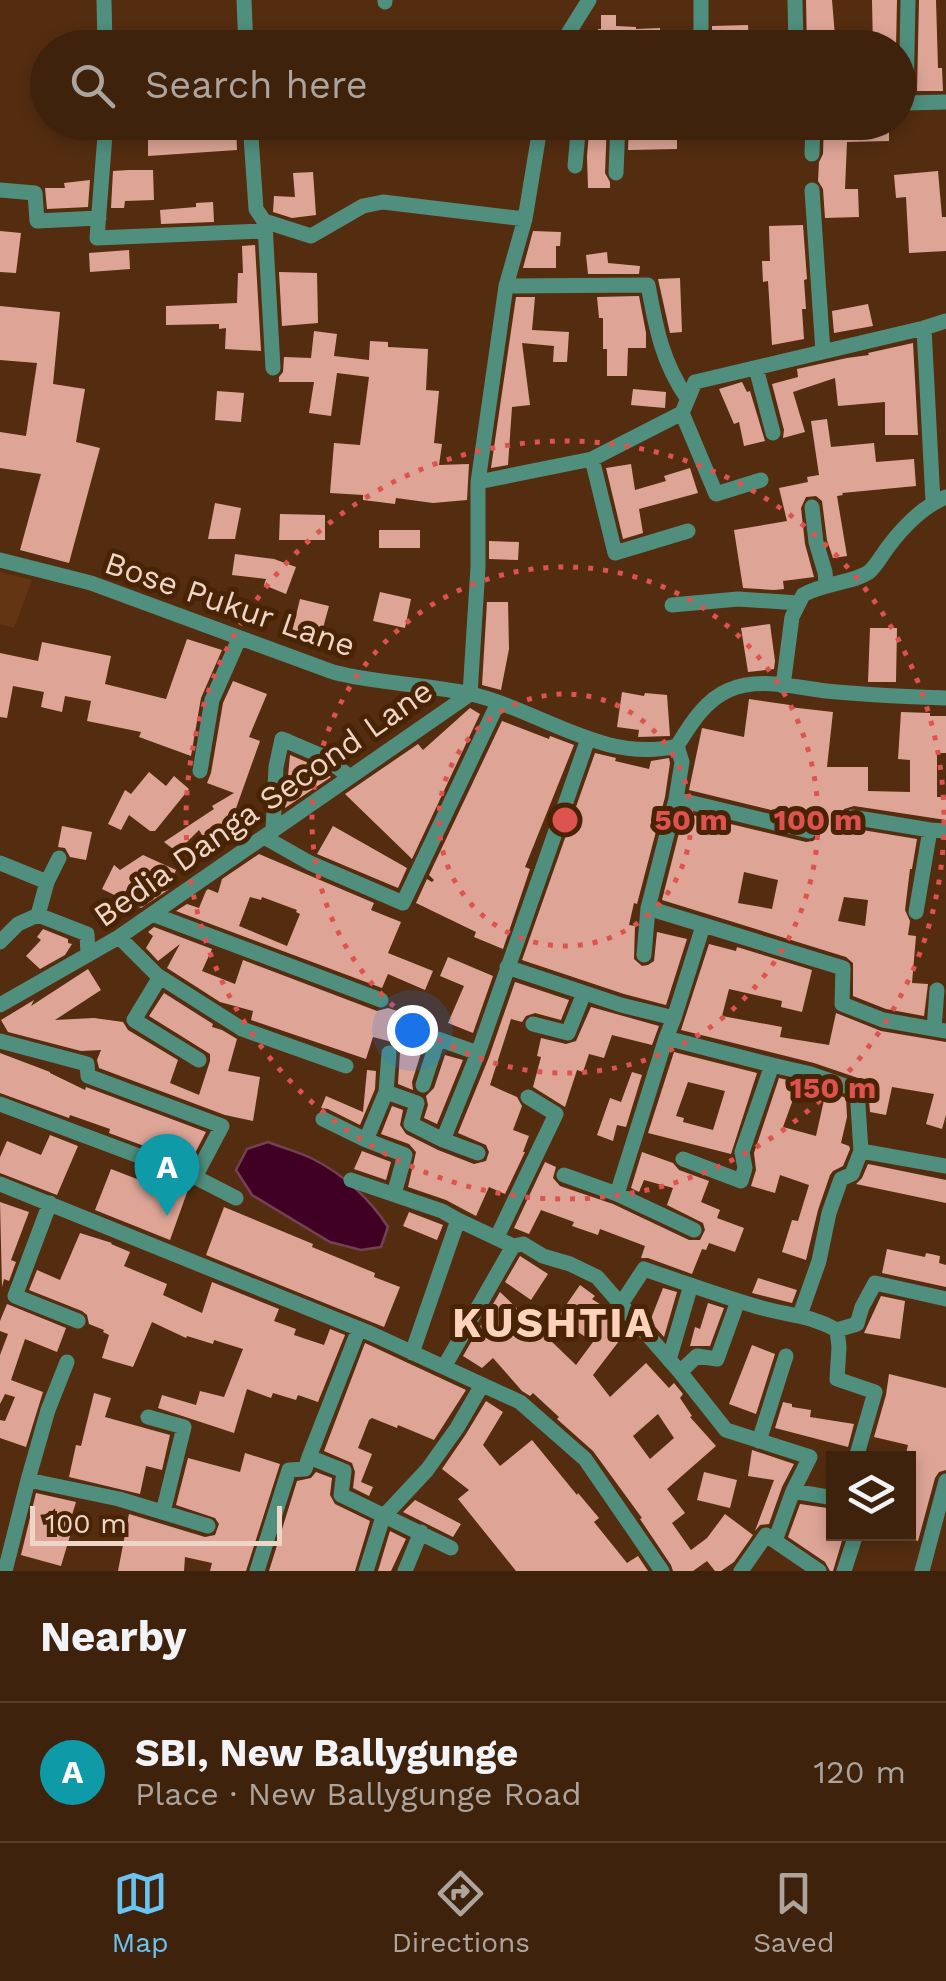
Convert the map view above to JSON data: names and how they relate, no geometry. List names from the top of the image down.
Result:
{
  "streets": {
    "street": ["Bose Pukur Lane", "Bedia Danga Second Lane"]
  },
  "crossings": [
    ["Bose Pukur Lane", "Bedia Danga Second Lane"]
  ],
  "districts": ["KUSHTIA"],
  "scale_bar": "100 m",
  "page": {
    "search": "Search here",
    "pins": "A",
    "scale": "100 m",
    "heading": "Nearby",
    "list": [
      {
        "mark": "A",
        "name": "SBI, New Ballygunge",
        "note": "Place · New Ballygunge Road",
        "value": "120 m"
      }
    ],
    "nav": ["Map", "Directions", "Saved"]
  },
  "rings": ["50 m", "100 m", "150 m"]
}
